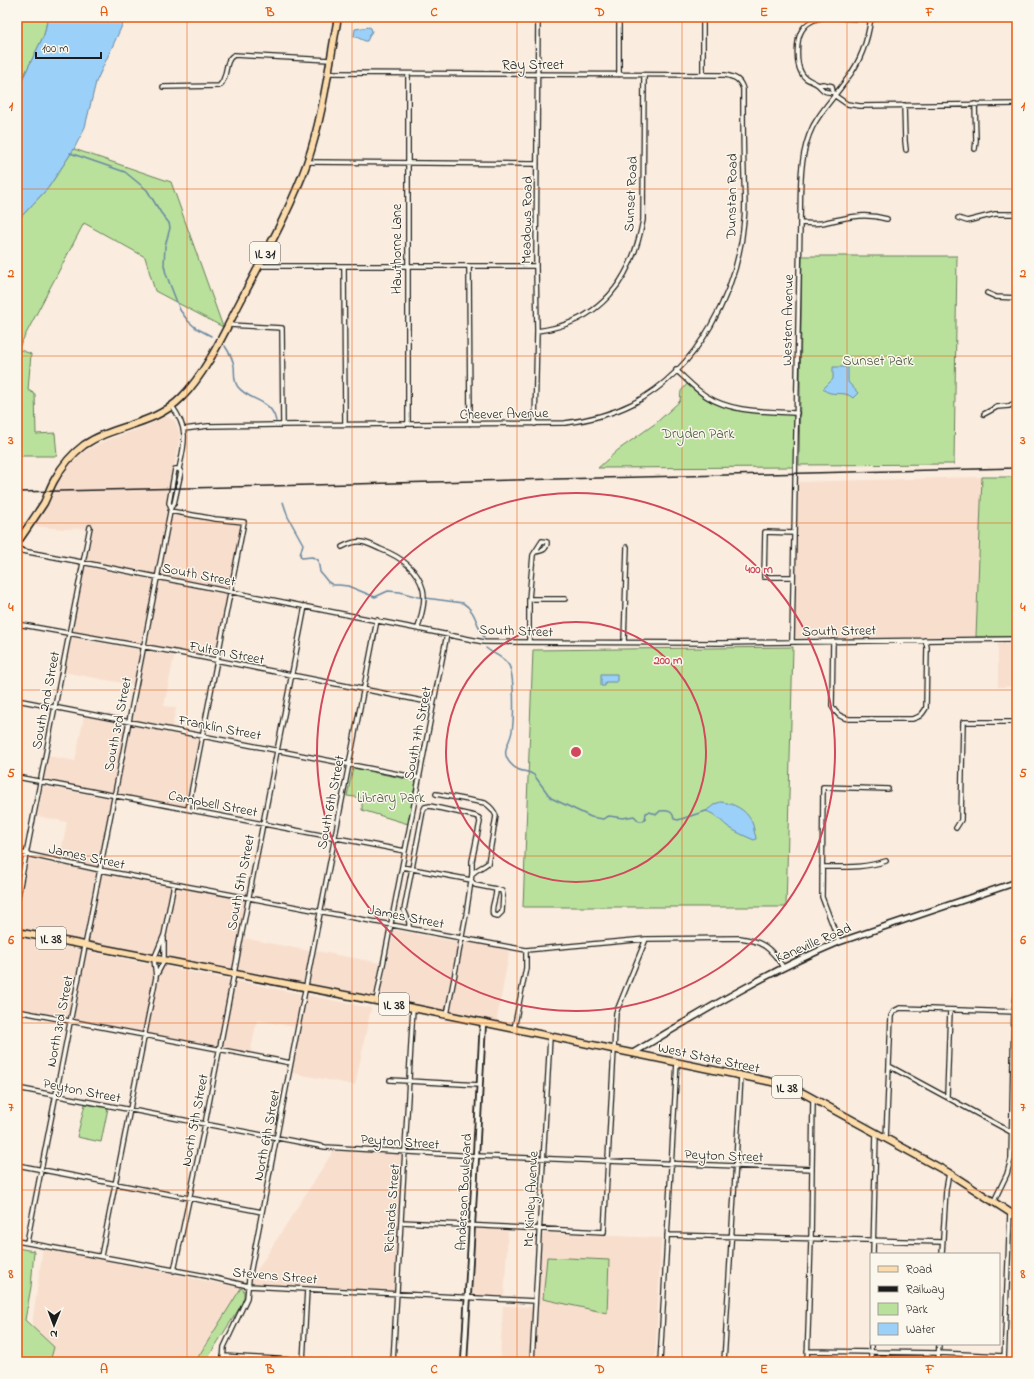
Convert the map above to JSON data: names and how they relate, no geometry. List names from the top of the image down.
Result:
{
  "streets": {
    "main road": [
      "IL 31",
      "IL 38",
      "Kaneville Road",
      "West State Street"
    ],
    "street": [
      "Ray Street",
      "Sunset Road",
      "Dunstan Road",
      "Meadows Road",
      "Hawthorne Lane",
      "Western Avenue",
      "Cheever Avenue",
      "South Street",
      "Fulton Street",
      "South 2nd Street",
      "South 3rd Street",
      "Franklin Street",
      "South 7th Street",
      "South 6th Street",
      "Campbell Street",
      "James Street",
      "South 5th Street",
      "North 3rd Street",
      "Peyton Street",
      "North 5th Street",
      "North 6th Street",
      "Anderson Boulevard",
      "Mc Kinley Avenue",
      "Richards Street",
      "Stevens Street"
    ]
  },
  "crossings": [
    ["Ray Street", "Sunset Road"],
    ["Ray Street", "Dunstan Road"],
    ["Ray Street", "Meadows Road"],
    ["Ray Street", "Hawthorne Lane"],
    ["Ray Street", "IL 31"],
    ["Sunset Road", "Meadows Road"],
    ["Dunstan Road", "Cheever Avenue"],
    ["Meadows Road", "Cheever Avenue"],
    ["Hawthorne Lane", "Cheever Avenue"],
    ["IL 31", "South 3rd Street"],
    ["Western Avenue", "South Street"],
    ["Cheever Avenue", "South 3rd Street"],
    ["South Street", "South 2nd Street"],
    ["South Street", "South 3rd Street"],
    ["South Street", "South 7th Street"],
    ["South Street", "South 6th Street"],
    ["South Street", "South 5th Street"],
    ["Fulton Street", "South 2nd Street"],
    ["Fulton Street", "South 3rd Street"],
    ["Fulton Street", "South 7th Street"],
    ["Fulton Street", "South 6th Street"],
    ["Fulton Street", "South 5th Street"],
    ["South 2nd Street", "Franklin Street"],
    ["South 2nd Street", "Campbell Street"],
    ["South 2nd Street", "James Street"],
    ["South 3rd Street", "Franklin Street"],
    ["South 3rd Street", "Campbell Street"],
    ["South 3rd Street", "James Street"],
    ["South 3rd Street", "IL 38"],
    ["South 3rd Street", "North 3rd Street"],
    ["Franklin Street", "South 7th Street"],
    ["Franklin Street", "South 6th Street"],
    ["Franklin Street", "South 5th Street"],
    ["South 7th Street", "Campbell Street"],
    ["South 7th Street", "James Street"],
    ["South 7th Street", "IL 38"],
    ["South 6th Street", "Campbell Street"],
    ["South 6th Street", "James Street"],
    ["South 6th Street", "IL 38"],
    ["South 6th Street", "North 6th Street"],
    ["Campbell Street", "South 5th Street"],
    ["James Street", "South 5th Street"],
    ["James Street", "Kaneville Road"],
    ["South 5th Street", "IL 38"],
    ["South 5th Street", "North 5th Street"],
    ["IL 38", "North 3rd Street"],
    ["IL 38", "West State Street"],
    ["IL 38", "North 5th Street"],
    ["IL 38", "North 6th Street"],
    ["IL 38", "Anderson Boulevard"],
    ["IL 38", "Richards Street"],
    ["Kaneville Road", "West State Street"],
    ["North 3rd Street", "Peyton Street"],
    ["North 3rd Street", "Stevens Street"],
    ["West State Street", "Anderson Boulevard"],
    ["West State Street", "Mc Kinley Avenue"],
    ["Peyton Street", "North 5th Street"],
    ["Peyton Street", "North 6th Street"],
    ["Peyton Street", "Anderson Boulevard"],
    ["Peyton Street", "Mc Kinley Avenue"],
    ["Peyton Street", "Richards Street"],
    ["North 5th Street", "Stevens Street"],
    ["North 6th Street", "Stevens Street"],
    ["Anderson Boulevard", "Stevens Street"],
    ["Mc Kinley Avenue", "Stevens Street"],
    ["Richards Street", "Stevens Street"]
  ],
  "parks": ["Sunset Park", "Dryden Park", "Library Park"],
  "legend": [
    "Road",
    "Railway",
    "Park",
    "Water"
  ],
  "scale_bar": "100 m",
  "north": "bottom",
  "grid": {
    "columns": [
      "A",
      "B",
      "C",
      "D",
      "E",
      "F"
    ],
    "rows": [
      "1",
      "2",
      "3",
      "4",
      "5",
      "6",
      "7",
      "8"
    ]
  },
  "rings": ["400 m", "200 m"]
}
